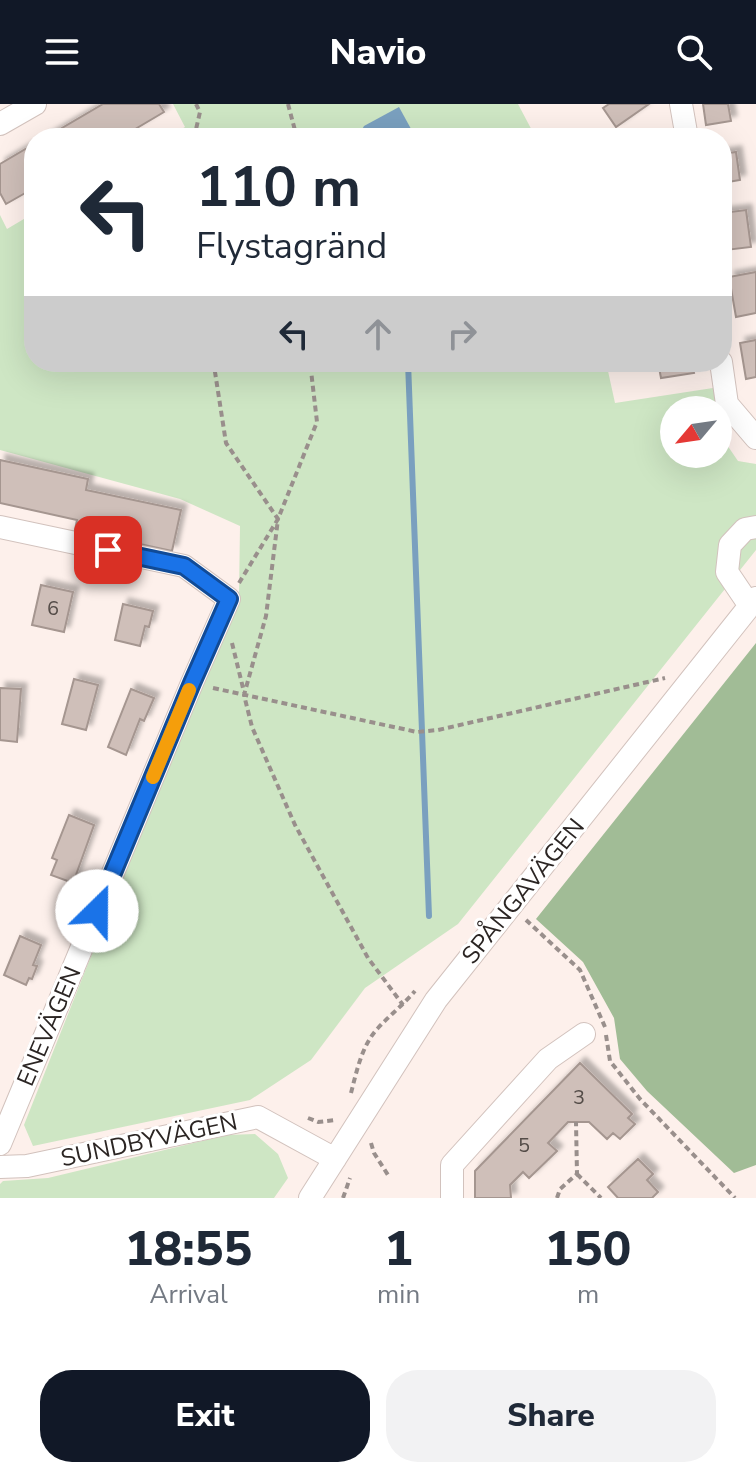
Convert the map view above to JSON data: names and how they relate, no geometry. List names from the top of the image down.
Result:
{
  "streets": {
    "street": ["SPÅNGAVÄGEN", "ENEVÄGEN", "SUNDBYVÄGEN"]
  },
  "crossings": [
    ["SPÅNGAVÄGEN", "SUNDBYVÄGEN"]
  ],
  "house_numbers": ["6", "3", "5"],
  "north": "bottom left",
  "page": {
    "header": "Navio",
    "turn": ["110 m", "Flystagränd"],
    "eta": [
      "18:55",
      "Arrival",
      "1",
      "min",
      "150",
      "m"
    ],
    "buttons": ["Exit", "Share"]
  }
}
